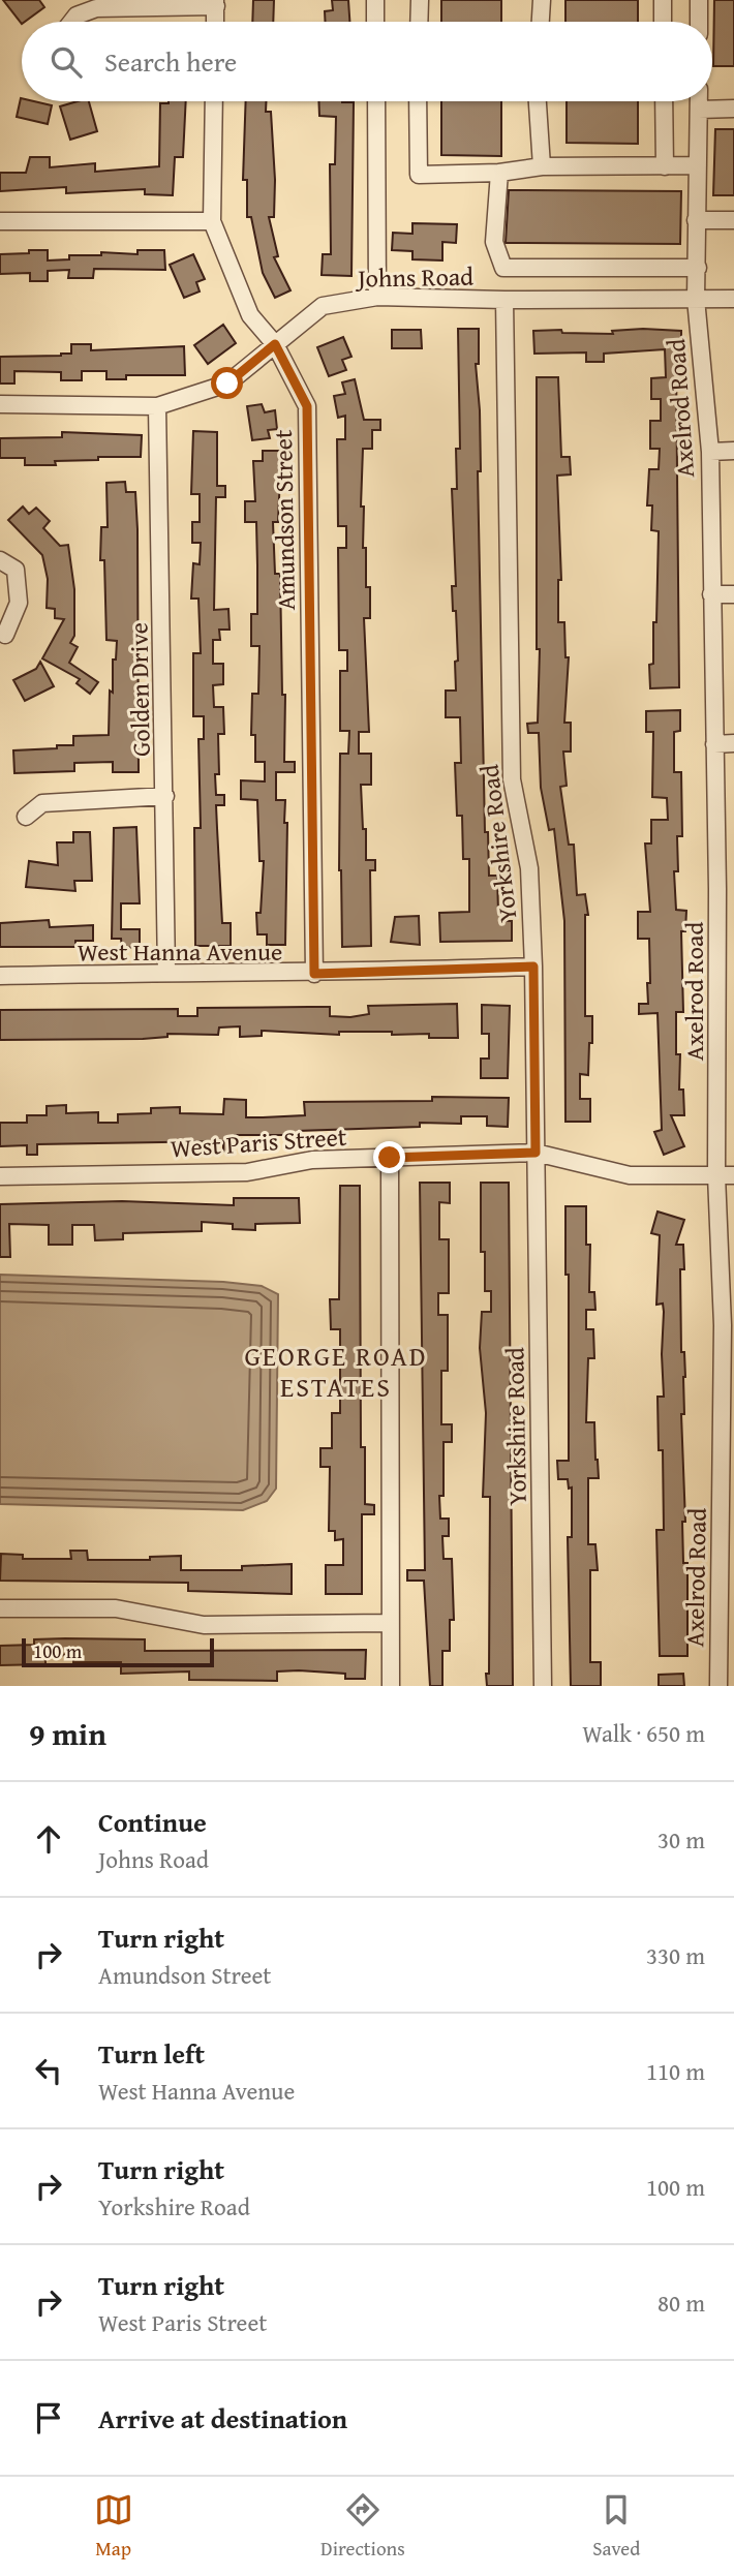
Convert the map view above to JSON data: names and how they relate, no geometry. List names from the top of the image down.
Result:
{
  "streets": {
    "street": [
      "Johns Road",
      "Axelrod Road",
      "Amundson Street",
      "Golden Drive",
      "Yorkshire Road",
      "West Hanna Avenue",
      "West Paris Street"
    ]
  },
  "crossings": [
    ["Johns Road", "Axelrod Road"],
    ["Johns Road", "Amundson Street"],
    ["Johns Road", "Golden Drive"],
    ["Johns Road", "Yorkshire Road"],
    ["Axelrod Road", "West Paris Street"],
    ["Amundson Street", "West Hanna Avenue"],
    ["Golden Drive", "West Hanna Avenue"],
    ["Yorkshire Road", "West Hanna Avenue"],
    ["Yorkshire Road", "West Paris Street"]
  ],
  "districts": ["GEORGE ROAD ESTATES"],
  "scale_bar": "100 m",
  "page": {
    "search": "Search here",
    "scale": "100 m",
    "heading": ["9 min", "Walk · 650 m"],
    "list": [
      ["Continue", "Johns Road", "30 m"],
      ["Turn right", "Amundson Street", "330 m"],
      ["Turn left", "West Hanna Avenue", "110 m"],
      ["Turn right", "Yorkshire Road", "100 m"],
      ["Turn right", "West Paris Street", "80 m"],
      "Arrive at destination"
    ],
    "nav": ["Map", "Directions", "Saved"]
  }
}
